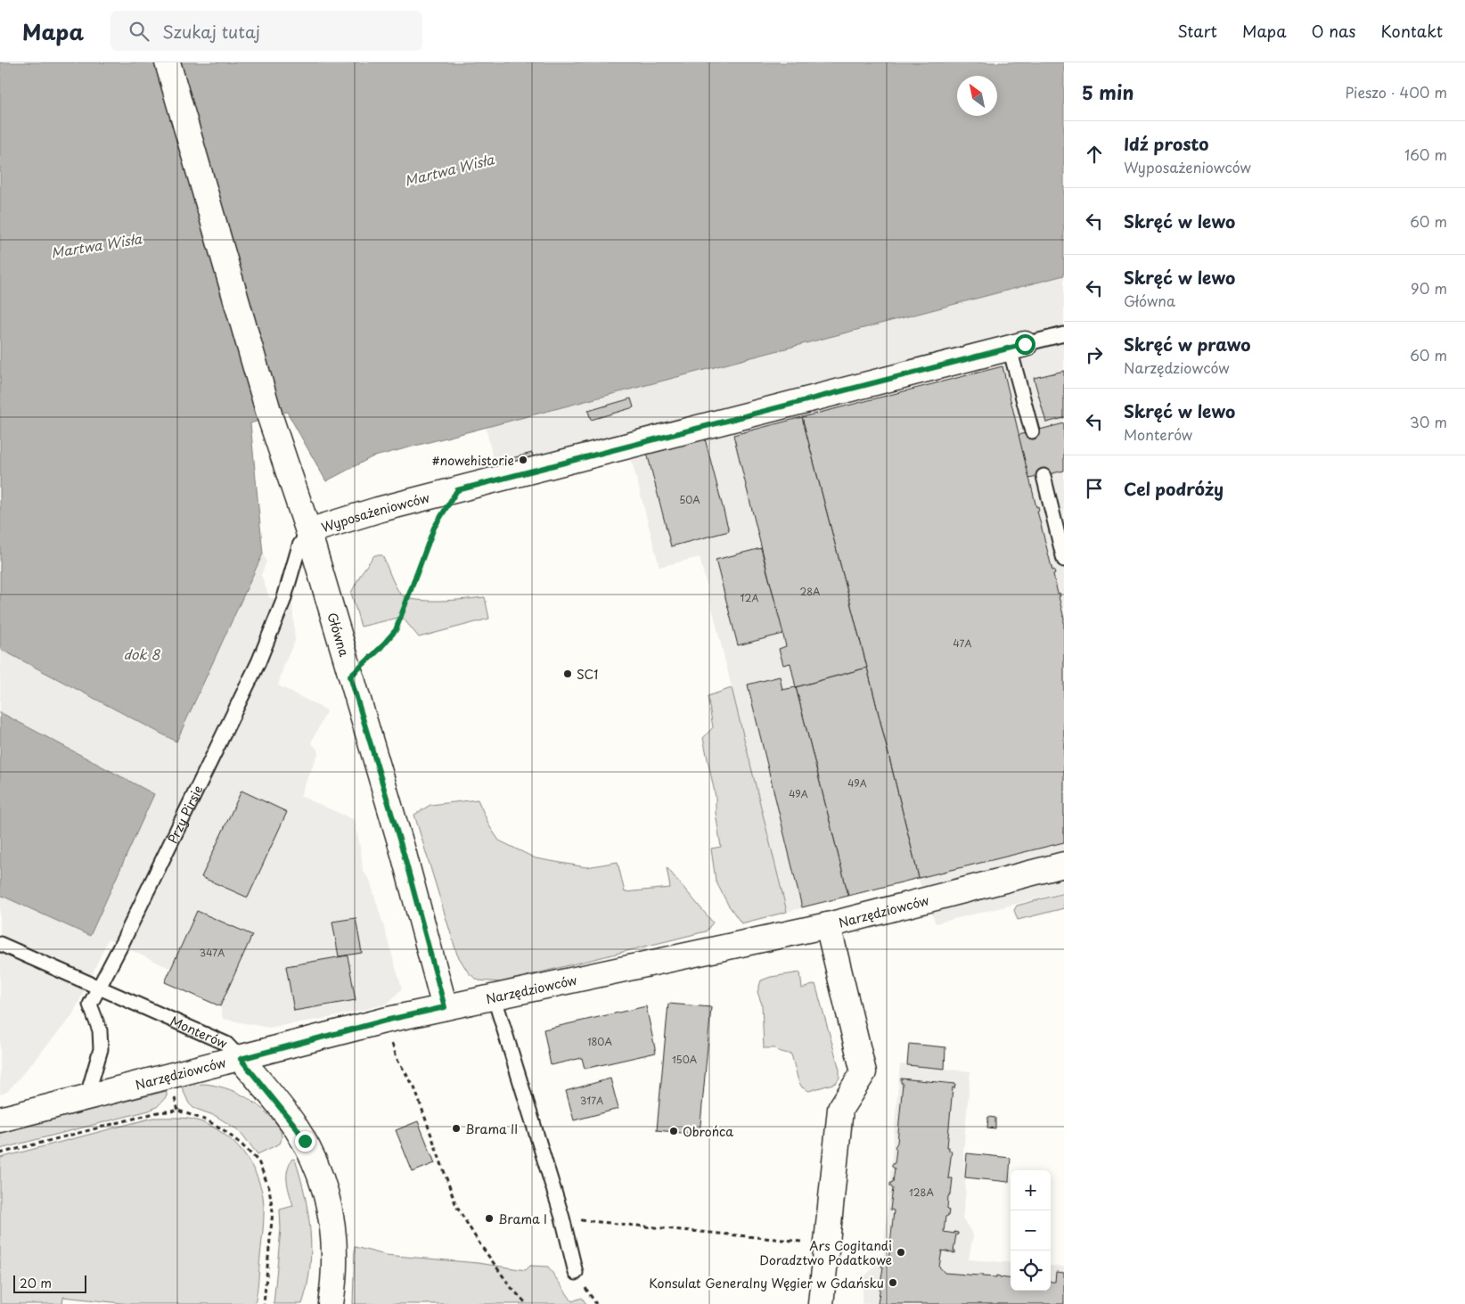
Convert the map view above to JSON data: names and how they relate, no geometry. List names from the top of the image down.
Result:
{
  "streets": {
    "street": [
      "Wyposażeniowców",
      "Główna",
      "Narzędziowców",
      "Monterów"
    ],
    "lane": ["Przy Pirsie"]
  },
  "crossings": [
    ["Wyposażeniowców", "Główna"],
    ["Wyposażeniowców", "Przy Pirsie"],
    ["Główna", "Przy Pirsie"],
    ["Główna", "Narzędziowców"],
    ["Przy Pirsie", "Narzędziowców"],
    ["Przy Pirsie", "Monterów"],
    ["Narzędziowców", "Monterów"]
  ],
  "water": ["Martwa Wisła", "dok 8"],
  "places": [
    "#nowehistorie",
    "SC1",
    "Brama II",
    "Obrońca",
    "Brama I",
    "Ars Cogitandi Doradztwo Podatkowe",
    "Konsulat Generalny Węgier w Gdańsku"
  ],
  "house_numbers": [
    "50A",
    "28A",
    "12A",
    "47A",
    "49A",
    "49A",
    "347A",
    "180A",
    "150A",
    "317A",
    "128A"
  ],
  "scale_bar": "20 m",
  "north": "top left",
  "page": {
    "header": "Mapa",
    "search": "Szukaj tutaj",
    "nav": [
      "Start",
      "Mapa",
      "O nas",
      "Kontakt"
    ],
    "heading": ["5 min", "Pieszo · 400 m"],
    "list": [
      ["Idź prosto", "Wyposażeniowców", "160 m"],
      ["Skręć w lewo", "60 m"],
      ["Skręć w lewo", "Główna", "90 m"],
      ["Skręć w prawo", "Narzędziowców", "60 m"],
      ["Skręć w lewo", "Monterów", "30 m"],
      "Cel podróży"
    ],
    "map_buttons": ["+", "−"],
    "scale": "20 m"
  }
}
